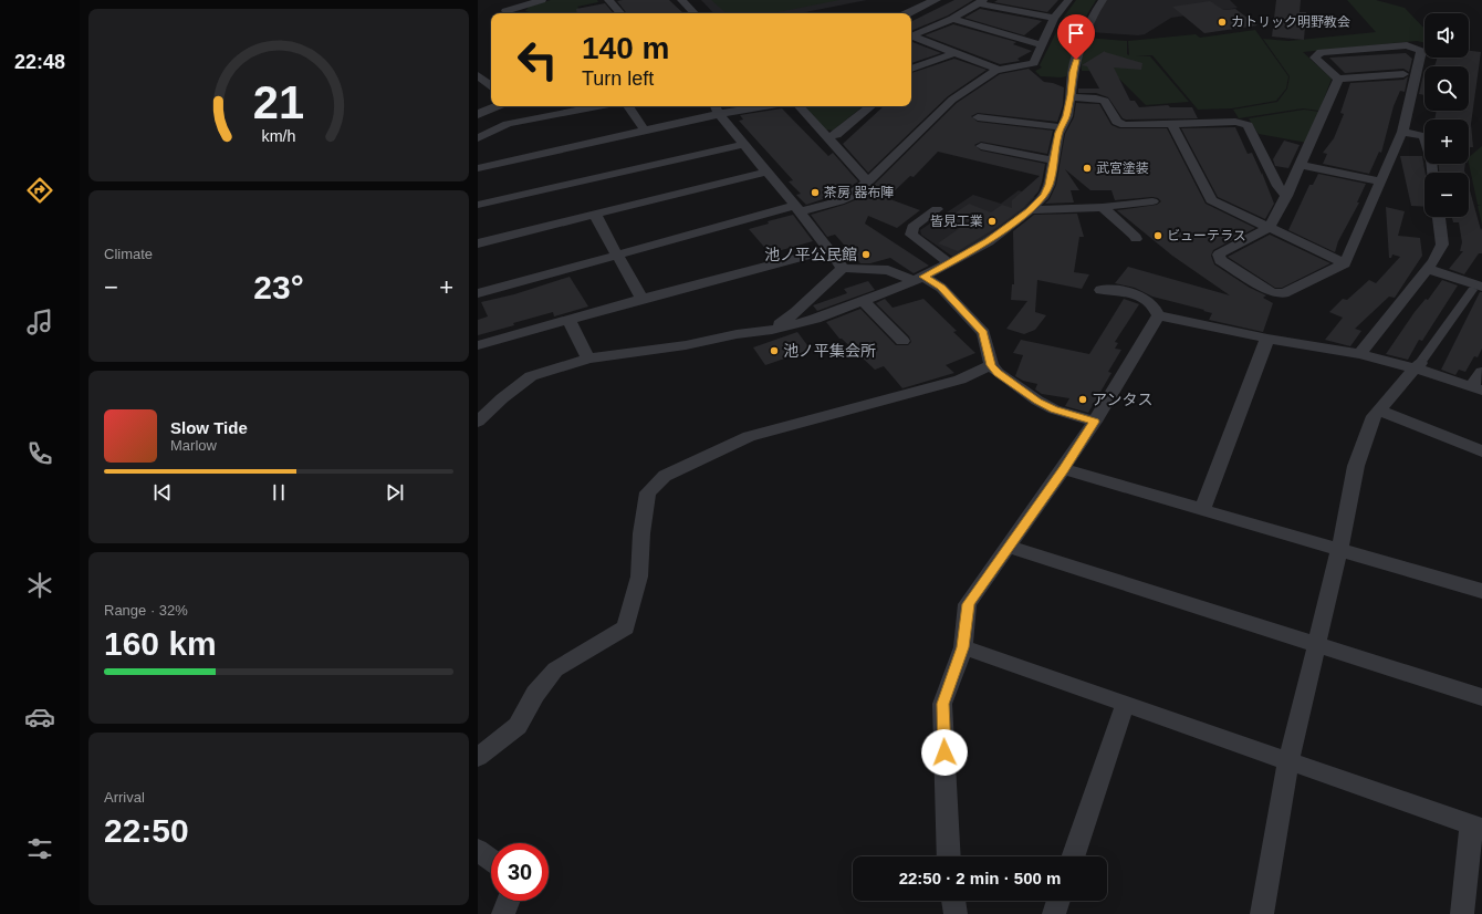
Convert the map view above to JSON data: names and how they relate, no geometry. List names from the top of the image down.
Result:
{
  "places": [
    "カトリック明野教会",
    "武宮塗装",
    "茶房 器布陣",
    "皆見工業",
    "ビューテラス",
    "池ノ平公民館",
    "池ノ平集会所",
    "アンタス"
  ],
  "page": {
    "tabs": "22:48",
    "map_buttons": ["+", "−"],
    "turn": ["140 m", "Turn left"],
    "tile": [
      "Climate",
      ["Range · 32%", "160 km"],
      ["Arrival", "22:50"]
    ],
    "heat": ["−", "23°", "+"],
    "song": ["Slow Tide", "Marlow"],
    "limit": "30",
    "trip": "22:50 · 2 min · 500 m",
    "gauge": ["21", "km/h"]
  }
}
